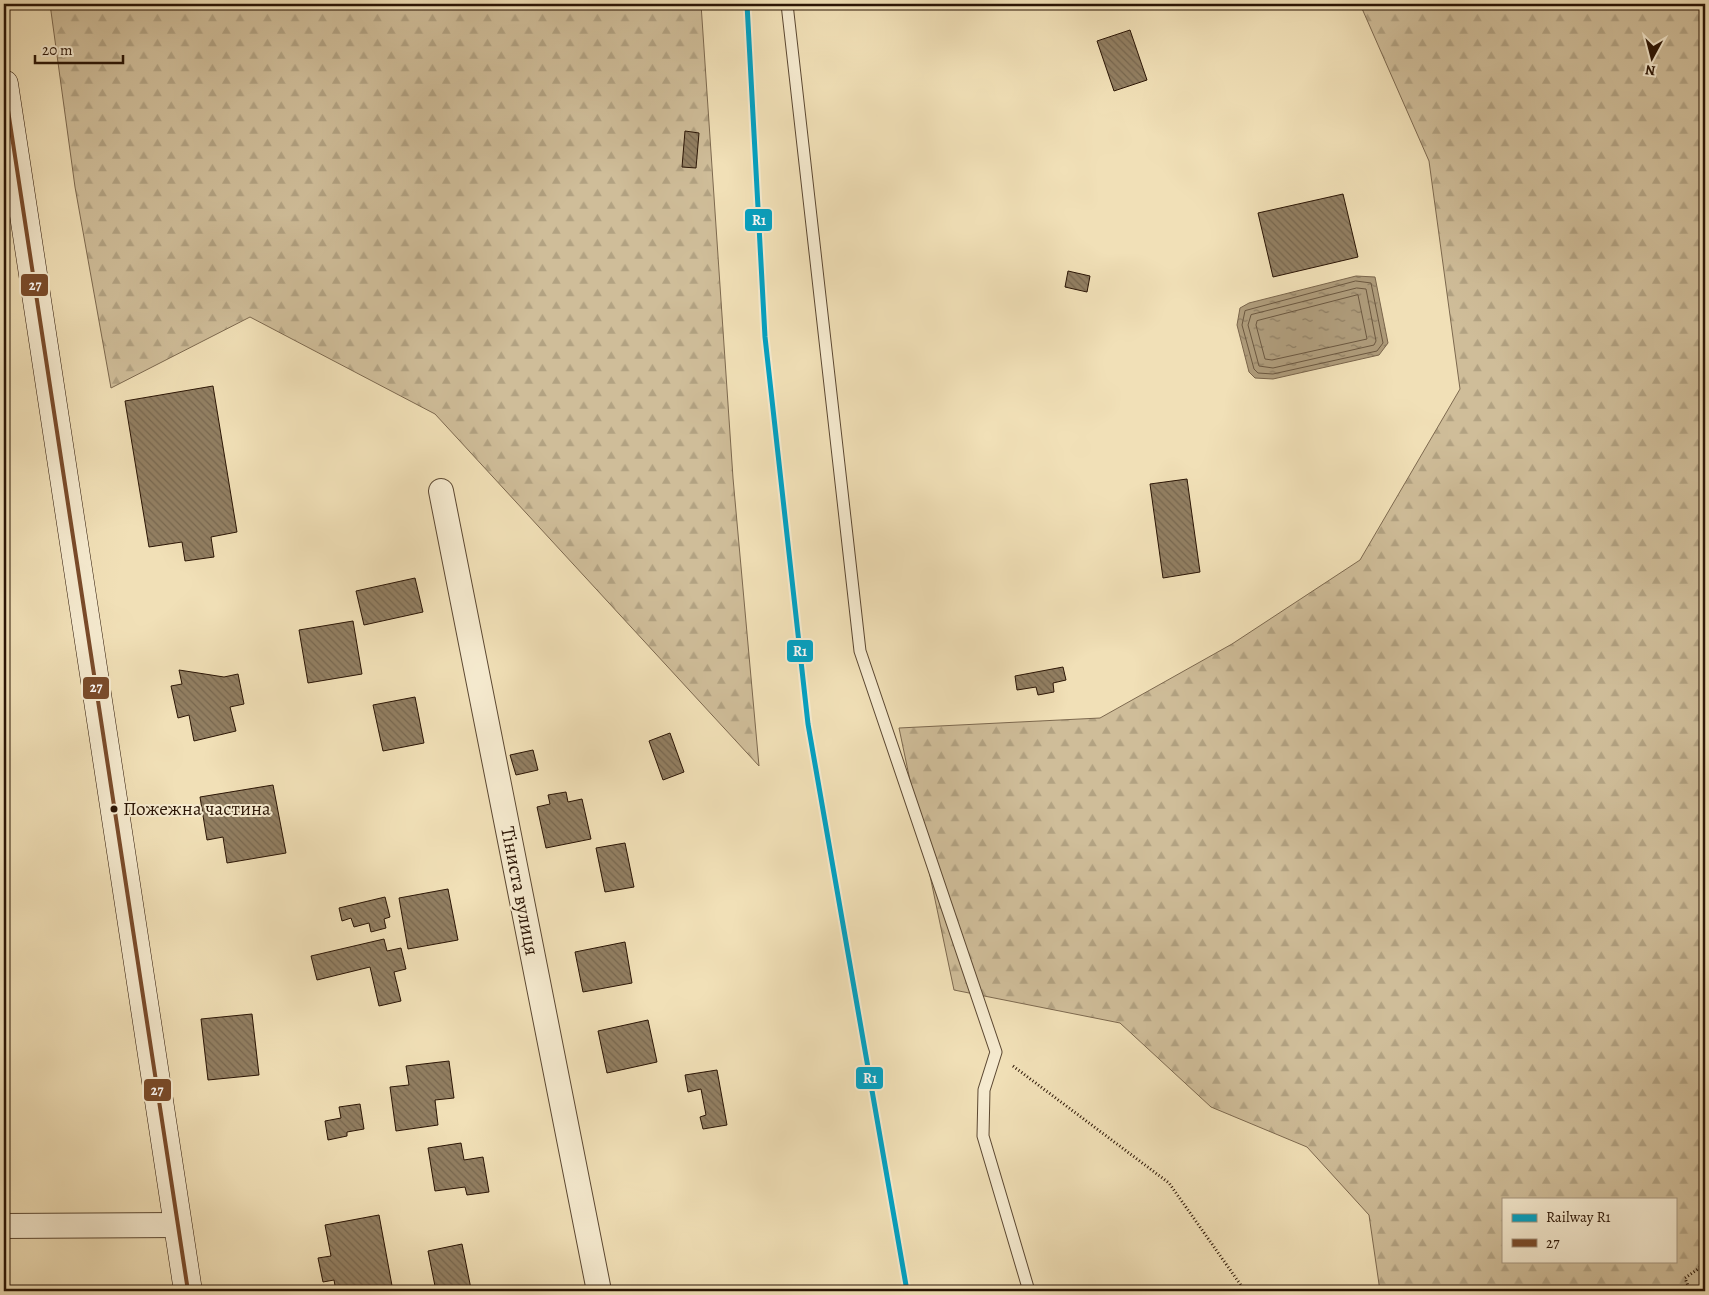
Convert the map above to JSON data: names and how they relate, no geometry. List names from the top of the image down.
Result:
{
  "streets": {
    "street": ["Тіниста вулиця"]
  },
  "places": ["Пожежна частина"],
  "lines": ["rail line R1", "transit line 27"],
  "legend": ["Railway R1", "27"],
  "scale_bar": "20 m",
  "north": "bottom"
}
